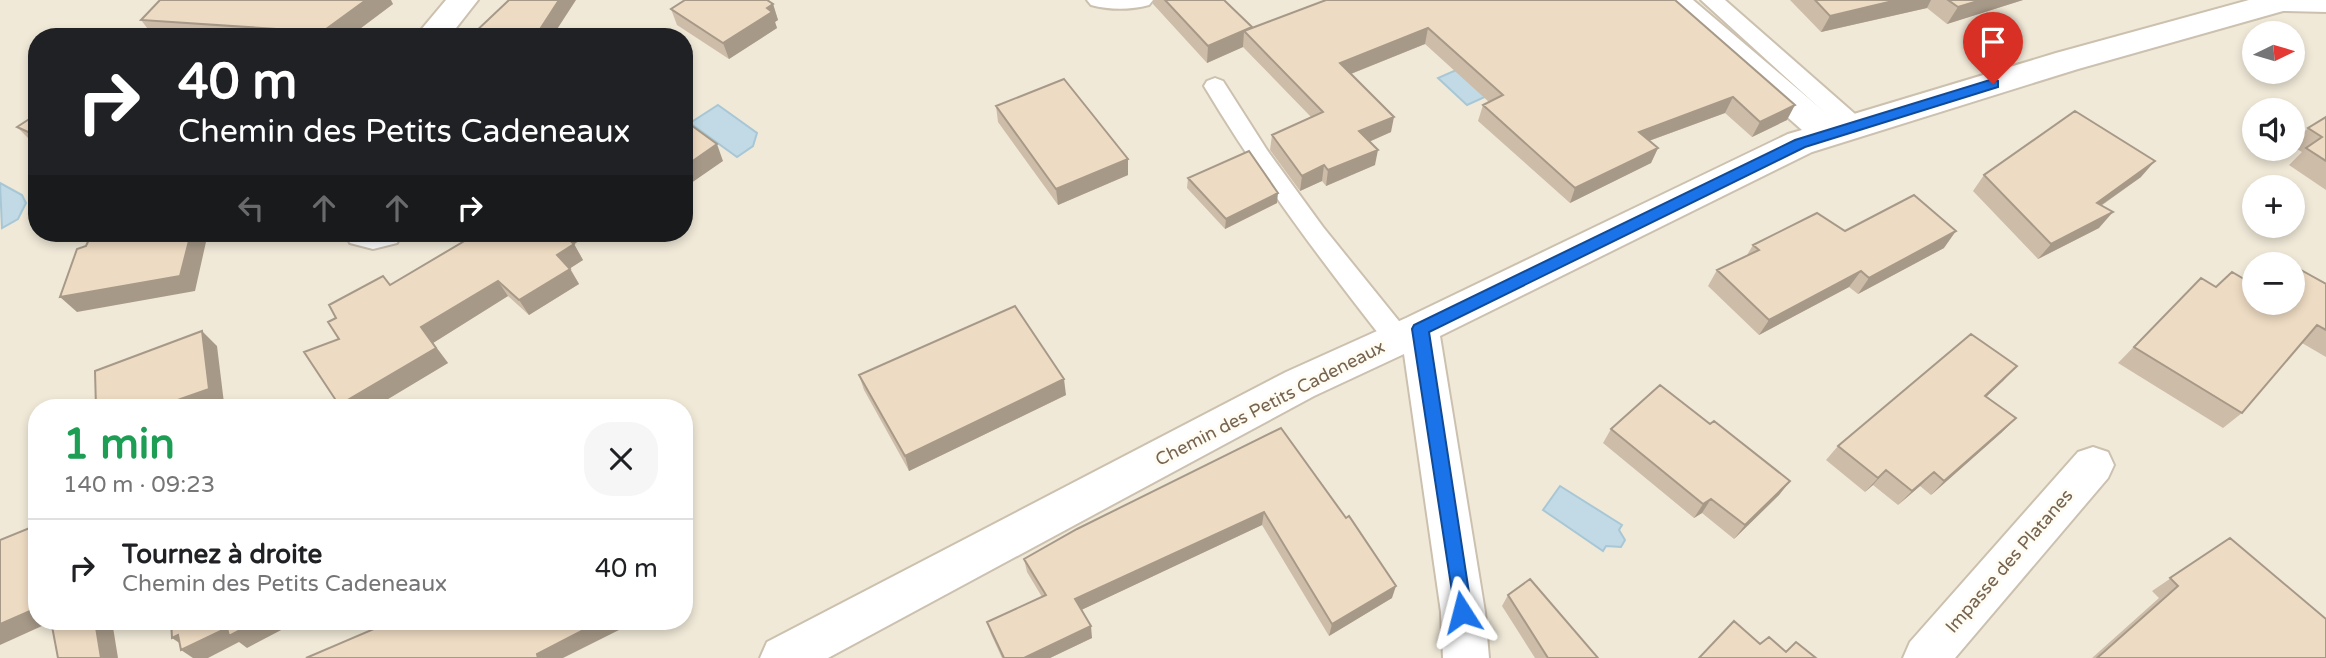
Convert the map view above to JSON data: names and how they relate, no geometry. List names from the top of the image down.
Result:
{
  "streets": {
    "street": ["Chemin des Petits Cadeneaux", "Impasse des Platanes"]
  },
  "north": "right",
  "page": {
    "map_buttons": ["+", "−"],
    "turn": ["40 m", "Chemin des Petits Cadeneaux"],
    "heading": ["1 min", "140 m · 09:23"],
    "list": [
      {
        "name": "Tournez à droite",
        "note": "Chemin des Petits Cadeneaux",
        "value": "40 m"
      }
    ]
  }
}
